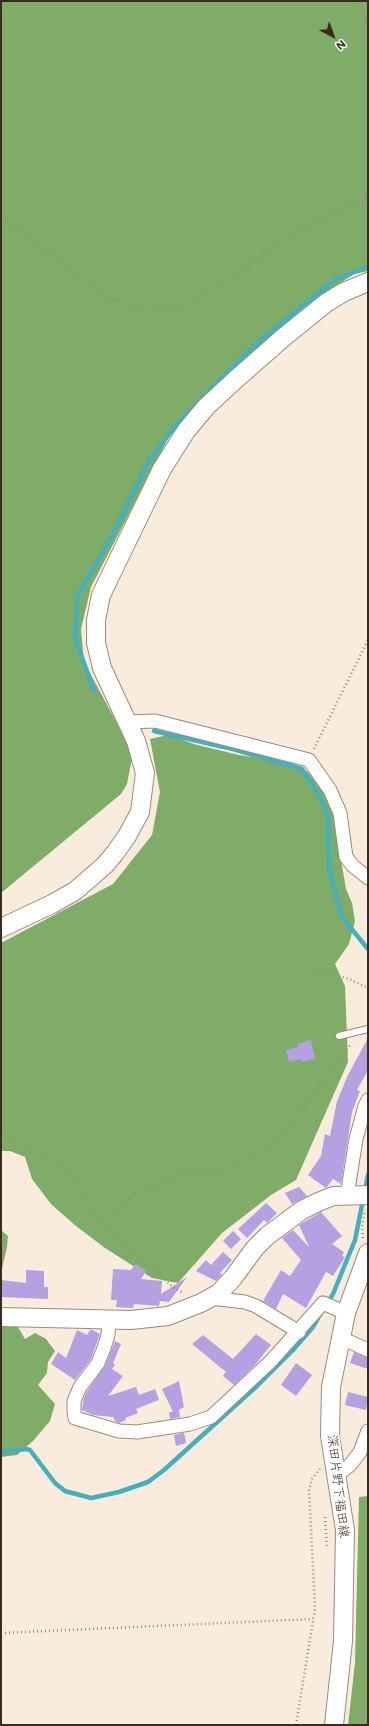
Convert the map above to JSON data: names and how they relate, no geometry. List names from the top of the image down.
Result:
{
  "streets": {
    "main road": ["深田片野下福田線"]
  },
  "north": "bottom right"
}
